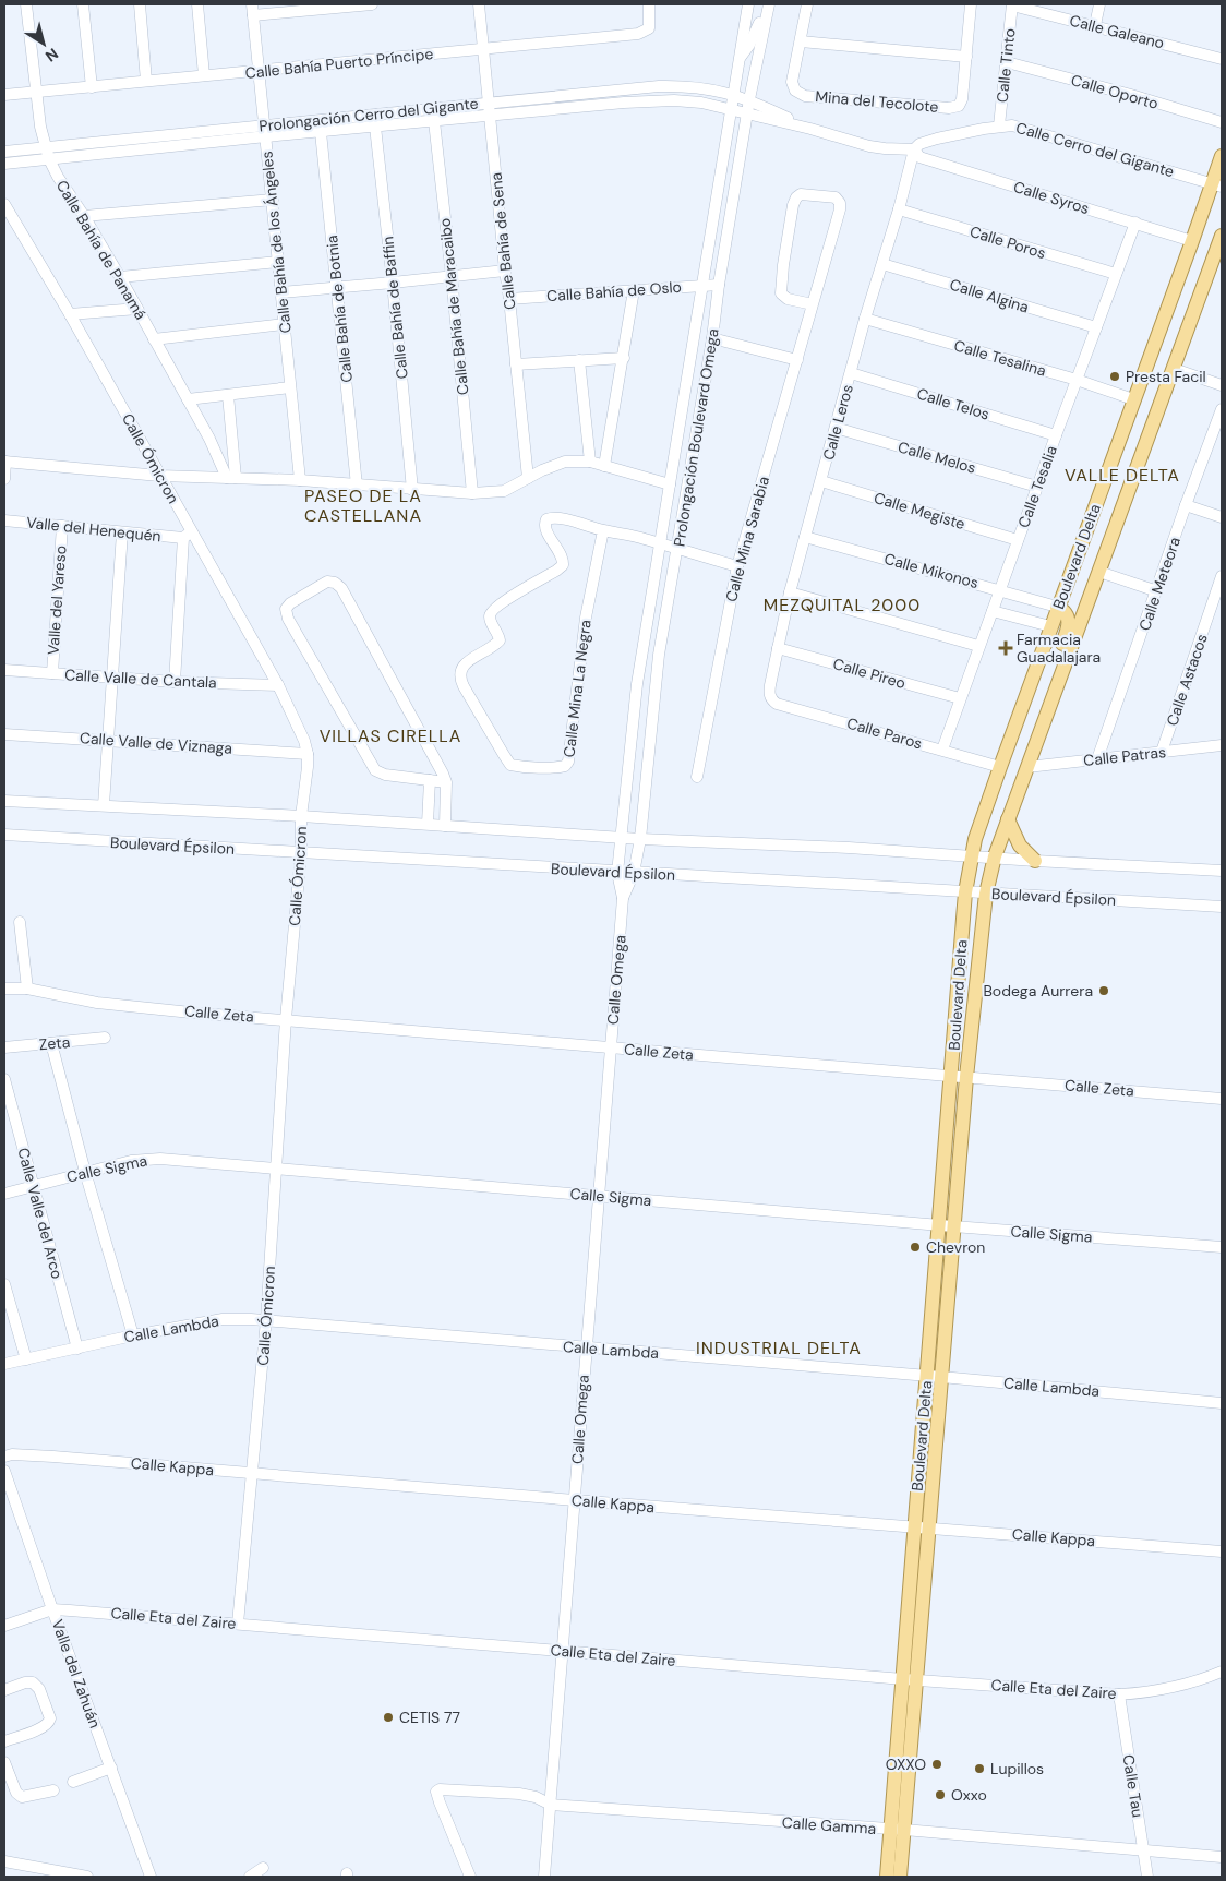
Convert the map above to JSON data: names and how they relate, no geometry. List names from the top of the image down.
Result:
{
  "streets": {
    "main road": ["Boulevard Delta"],
    "street": [
      "Calle Galeano",
      "Calle Bahía Puerto Príncipe",
      "Calle Tinto",
      "Calle Oporto",
      "Mina del Tecolote",
      "Prolongación Cerro del Gigante",
      "Calle Cerro del Gigante",
      "Calle Syros",
      "Calle Bahía de Sena",
      "Calle Bahía de los Ángeles",
      "Calle Poros",
      "Calle Bahía de Panamá",
      "Calle Bahía de Oslo",
      "Calle Algina",
      "Calle Bahía de Maracaibo",
      "Calle Bahía de Baffin",
      "Calle Bahía de Botnia",
      "Calle Tesalina",
      "Calle Telos",
      "Calle Leros",
      "Prolongación Boulevard Omega",
      "Calle Melos",
      "Calle Ómicron",
      "Calle Tesalia",
      "Calle Megiste",
      "Valle del Henequén",
      "Calle Mina Sarabia",
      "Calle Mikonos",
      "Calle Meteora",
      "Valle del Yareso",
      "Calle Pireo",
      "Calle Valle de Cantala",
      "Calle Astacos",
      "Calle Mina La Negra",
      "Calle Paros",
      "Calle Valle de Viznaga",
      "Calle Patras",
      "Boulevard Épsilon",
      "Calle Omega",
      "Calle Zeta",
      "Zeta",
      "Calle Sigma",
      "Calle Valle del Arco",
      "Calle Lambda",
      "Calle Kappa",
      "Calle Eta del Zaire",
      "Valle del Zahuán",
      "Calle Tau",
      "Calle Gamma"
    ]
  },
  "crossings": [
    ["Calle Galeano", "Calle Tinto"],
    ["Calle Bahía Puerto Príncipe", "Calle Bahía de Sena"],
    ["Calle Bahía Puerto Príncipe", "Calle Bahía de los Ángeles"],
    ["Calle Bahía Puerto Príncipe", "Calle Bahía de Panamá"],
    ["Calle Tinto", "Calle Oporto"],
    ["Calle Tinto", "Calle Cerro del Gigante"],
    ["Prolongación Cerro del Gigante", "Calle Cerro del Gigante"],
    ["Prolongación Cerro del Gigante", "Calle Bahía de Sena"],
    ["Prolongación Cerro del Gigante", "Calle Bahía de los Ángeles"],
    ["Prolongación Cerro del Gigante", "Calle Bahía de Panamá"],
    ["Prolongación Cerro del Gigante", "Calle Bahía de Maracaibo"],
    ["Prolongación Cerro del Gigante", "Calle Bahía de Baffin"],
    ["Prolongación Cerro del Gigante", "Calle Bahía de Botnia"],
    ["Prolongación Cerro del Gigante", "Prolongación Boulevard Omega"],
    ["Calle Cerro del Gigante", "Calle Syros"],
    ["Calle Cerro del Gigante", "Calle Leros"],
    ["Calle Cerro del Gigante", "Prolongación Boulevard Omega"],
    ["Calle Cerro del Gigante", "Boulevard Delta"],
    ["Calle Syros", "Calle Leros"],
    ["Calle Syros", "Calle Tesalia"],
    ["Calle Syros", "Boulevard Delta"],
    ["Calle Bahía de Sena", "Calle Bahía de Oslo"],
    ["Calle Poros", "Calle Leros"],
    ["Calle Poros", "Calle Tesalia"],
    ["Calle Bahía de Oslo", "Prolongación Boulevard Omega"],
    ["Calle Algina", "Calle Leros"],
    ["Calle Algina", "Calle Tesalia"],
    ["Calle Tesalina", "Calle Leros"],
    ["Calle Tesalina", "Calle Tesalia"],
    ["Calle Tesalina", "Boulevard Delta"],
    ["Calle Telos", "Calle Leros"],
    ["Calle Telos", "Calle Tesalia"],
    ["Calle Leros", "Calle Melos"],
    ["Calle Leros", "Calle Megiste"],
    ["Calle Leros", "Calle Mikonos"],
    ["Calle Leros", "Calle Pireo"],
    ["Calle Leros", "Calle Paros"],
    ["Prolongación Boulevard Omega", "Calle Mina La Negra"],
    ["Prolongación Boulevard Omega", "Boulevard Épsilon"],
    ["Prolongación Boulevard Omega", "Calle Omega"],
    ["Calle Melos", "Calle Tesalia"],
    ["Calle Ómicron", "Valle del Henequén"],
    ["Calle Ómicron", "Calle Valle de Cantala"],
    ["Calle Ómicron", "Calle Valle de Viznaga"],
    ["Calle Ómicron", "Boulevard Épsilon"],
    ["Calle Ómicron", "Calle Zeta"],
    ["Calle Ómicron", "Calle Sigma"],
    ["Calle Ómicron", "Calle Lambda"],
    ["Calle Ómicron", "Calle Kappa"],
    ["Calle Ómicron", "Calle Eta del Zaire"],
    ["Calle Tesalia", "Calle Megiste"],
    ["Calle Tesalia", "Calle Mikonos"],
    ["Calle Tesalia", "Calle Pireo"],
    ["Calle Tesalia", "Calle Paros"],
    ["Valle del Henequén", "Valle del Yareso"],
    ["Calle Mina Sarabia", "Calle Mina La Negra"],
    ["Boulevard Delta", "Calle Mikonos"],
    ["Boulevard Delta", "Calle Paros"],
    ["Boulevard Delta", "Calle Patras"],
    ["Boulevard Delta", "Boulevard Épsilon"],
    ["Boulevard Delta", "Calle Zeta"],
    ["Boulevard Delta", "Calle Sigma"],
    ["Boulevard Delta", "Calle Lambda"],
    ["Boulevard Delta", "Calle Kappa"],
    ["Boulevard Delta", "Calle Eta del Zaire"],
    ["Boulevard Delta", "Calle Gamma"],
    ["Calle Meteora", "Calle Patras"],
    ["Valle del Yareso", "Calle Valle de Cantala"],
    ["Calle Astacos", "Calle Patras"],
    ["Boulevard Épsilon", "Calle Omega"],
    ["Calle Omega", "Calle Zeta"],
    ["Calle Omega", "Calle Sigma"],
    ["Calle Omega", "Calle Lambda"],
    ["Calle Omega", "Calle Kappa"],
    ["Calle Omega", "Calle Eta del Zaire"],
    ["Calle Omega", "Calle Gamma"],
    ["Calle Sigma", "Calle Valle del Arco"],
    ["Calle Valle del Arco", "Calle Lambda"],
    ["Calle Eta del Zaire", "Valle del Zahuán"],
    ["Calle Eta del Zaire", "Calle Tau"],
    ["Calle Tau", "Calle Gamma"]
  ],
  "districts": [
    "VALLE DELTA",
    "PASEO DE LA CASTELLANA",
    "MEZQUITAL 2000",
    "VILLAS CIRELLA",
    "INDUSTRIAL DELTA"
  ],
  "places": {
    "other": [
      "Presta Facil",
      "Bodega Aurrera",
      "Chevron",
      "CETIS 77",
      "OXXO",
      "Lupillos",
      "Oxxo"
    ],
    "health": ["Farmacia Guadalajara"]
  },
  "north": "bottom right"
}
